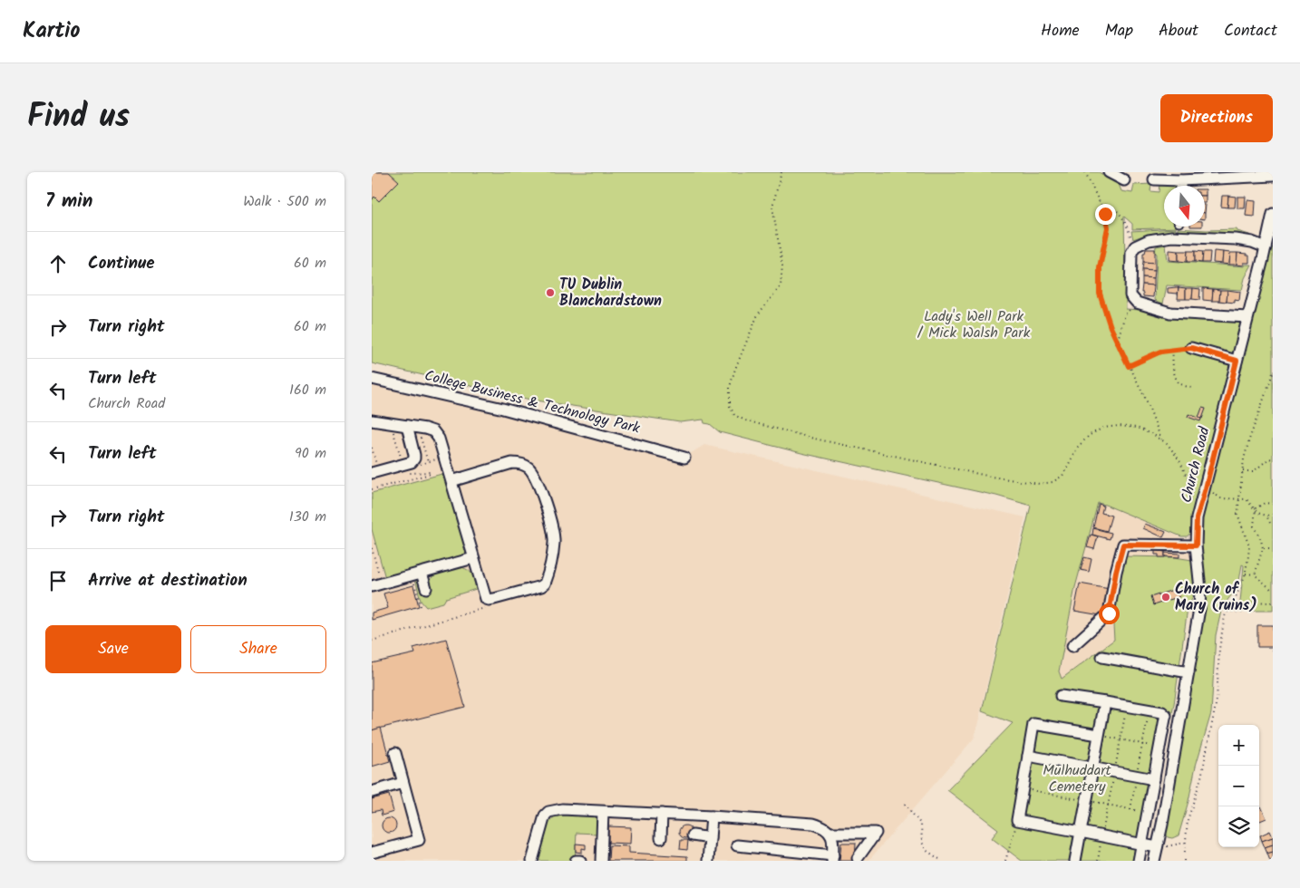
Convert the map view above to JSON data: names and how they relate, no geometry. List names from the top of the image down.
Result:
{
  "streets": {
    "street": ["College Business & Technology Park", "Church Road"]
  },
  "parks": ["Lady's Well Park / Mick Walsh Park", "Mulhuddart Cemetery"],
  "places": ["TU Dublin Blanchardstown", "Church of Mary (ruins)"],
  "north": "bottom",
  "page": {
    "header": "Kartio",
    "nav": [
      "Home",
      "Map",
      "About",
      "Contact"
    ],
    "title": "Find us",
    "buttons": [
      "Directions",
      ["Save", "Share"]
    ],
    "heading": ["7 min", "Walk · 500 m"],
    "list": [
      ["Continue", "60 m"],
      ["Turn right", "60 m"],
      ["Turn left", "Church Road", "160 m"],
      ["Turn left", "90 m"],
      ["Turn right", "130 m"],
      "Arrive at destination"
    ],
    "map_buttons": ["+", "−"]
  }
}
